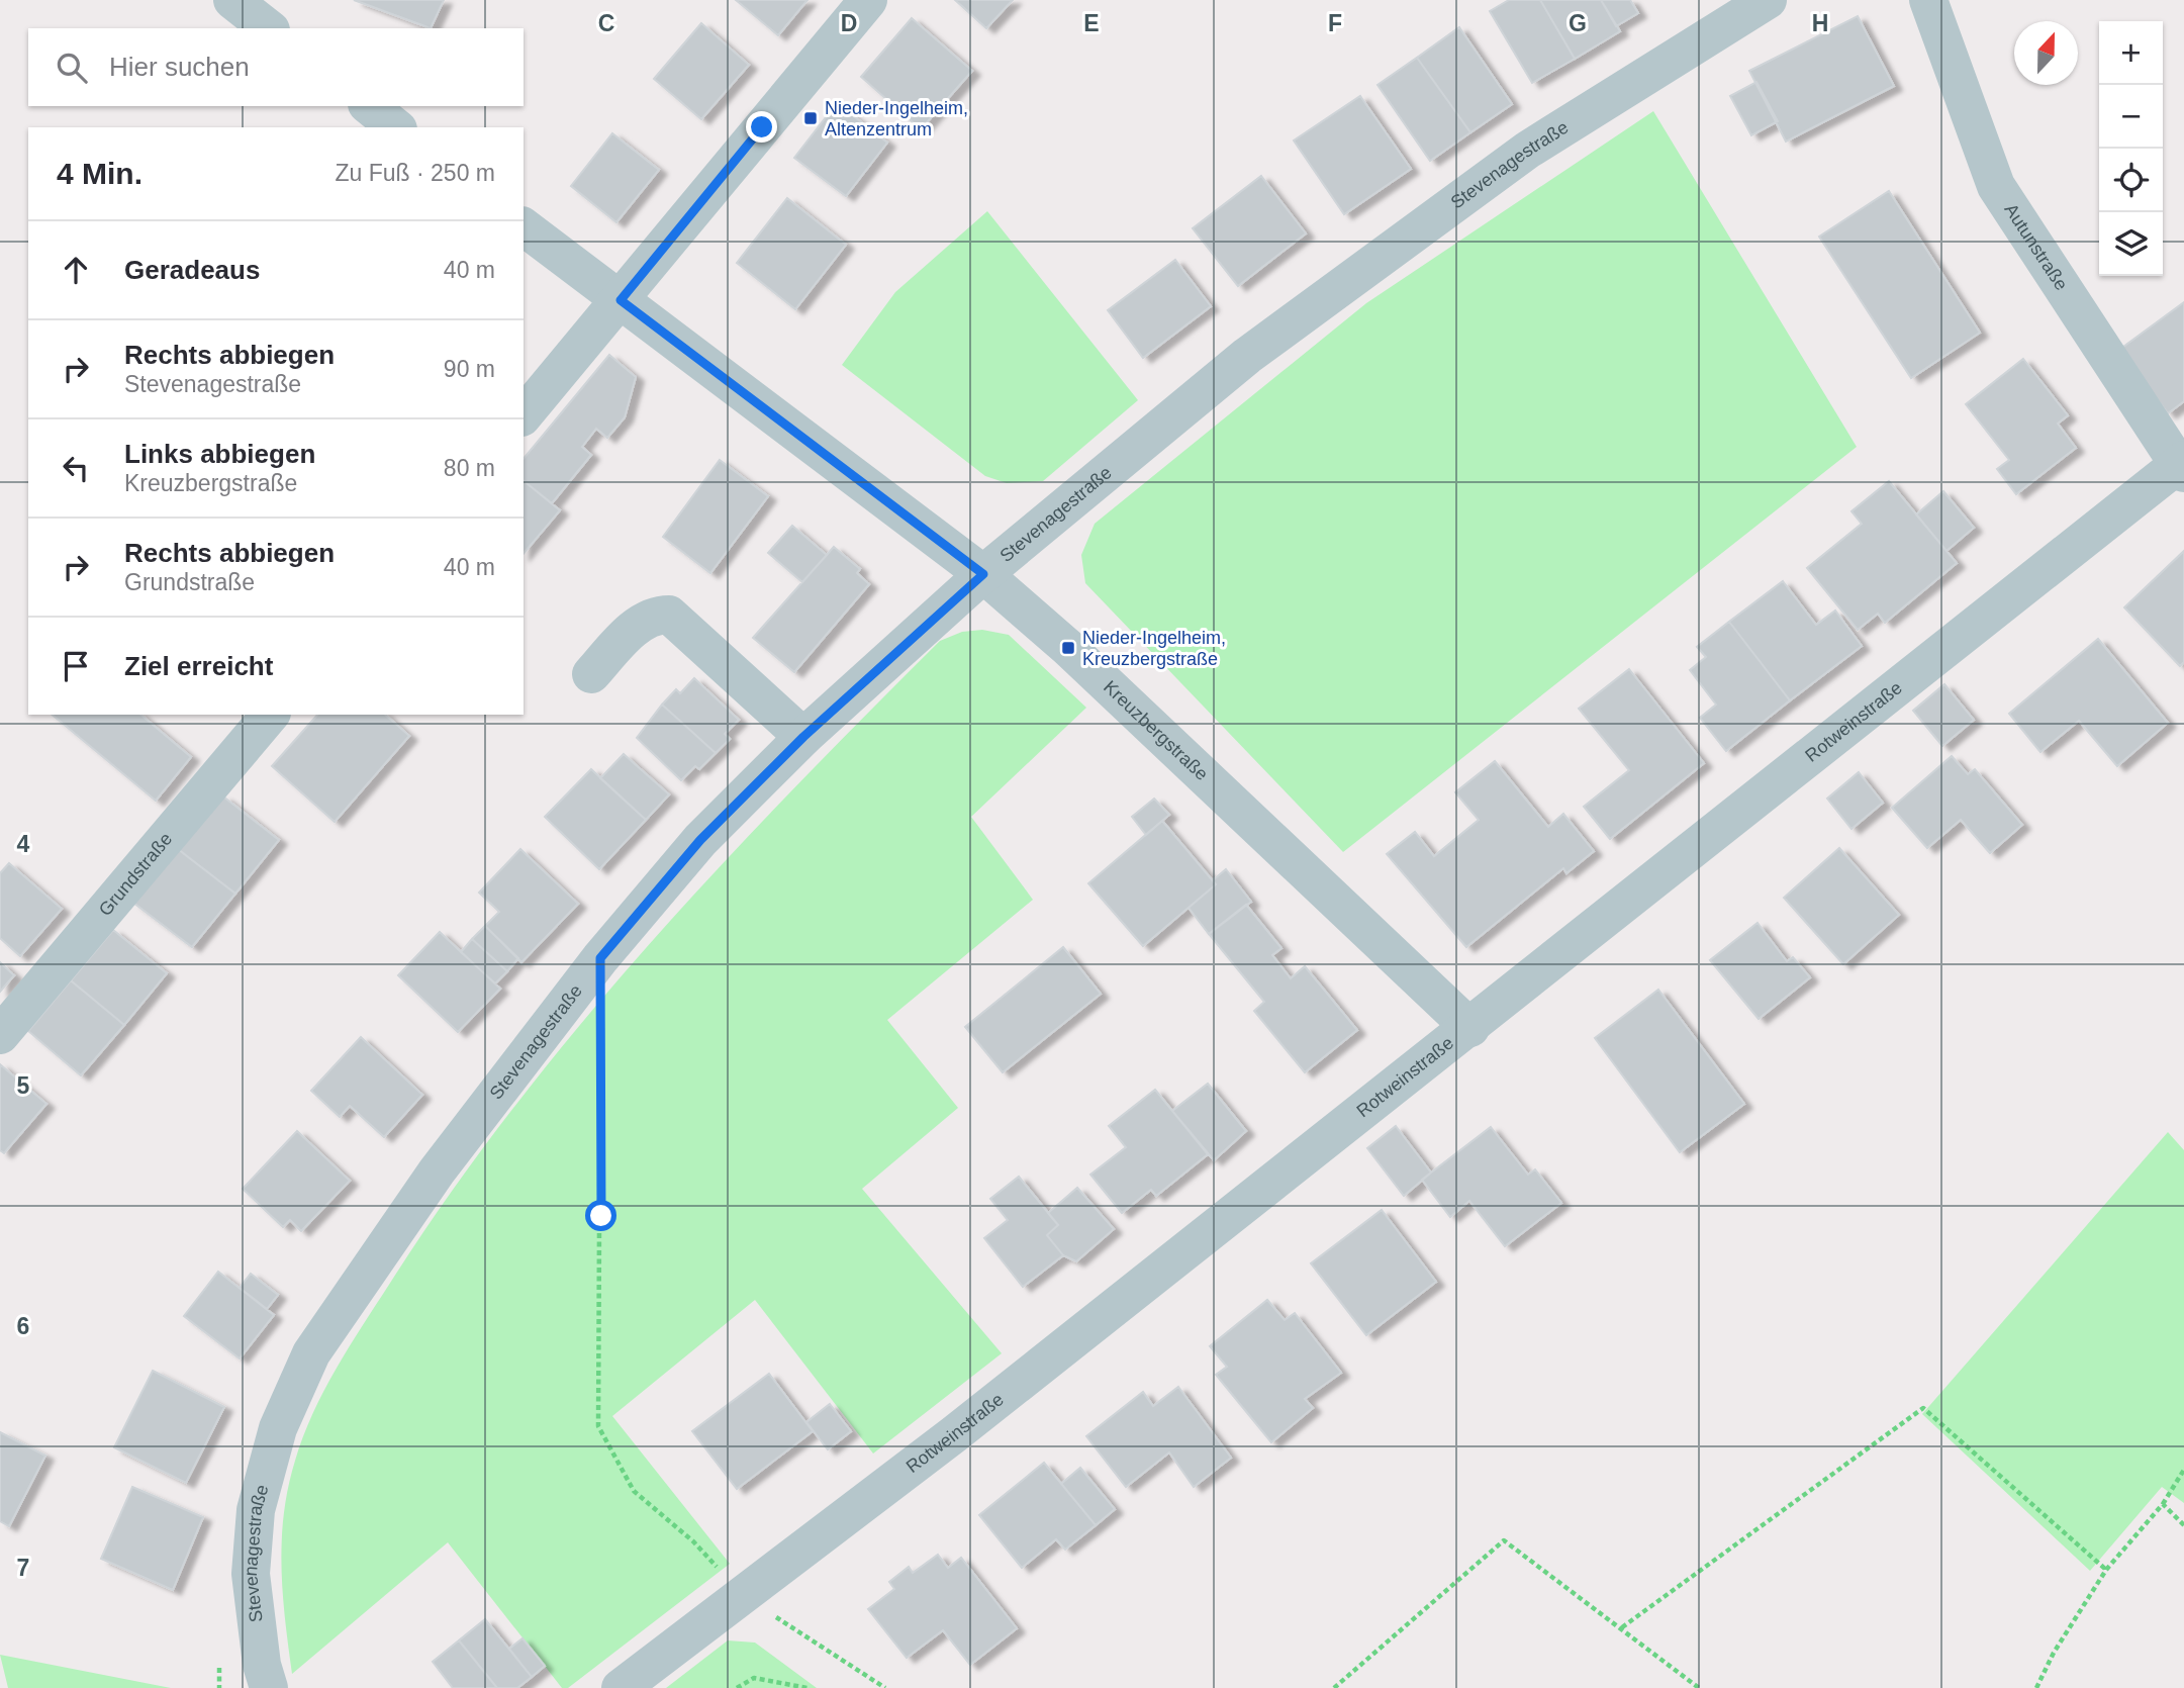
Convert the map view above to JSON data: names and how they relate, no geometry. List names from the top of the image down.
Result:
{
  "streets": {
    "street": [
      "Stevenagestraße",
      "Autunstraße",
      "Rotweinstraße",
      "Kreuzbergstraße",
      "Grundstraße"
    ]
  },
  "crossings": [
    ["Stevenagestraße", "Kreuzbergstraße"],
    ["Autunstraße", "Rotweinstraße"],
    ["Rotweinstraße", "Kreuzbergstraße"]
  ],
  "places": {
    "transit": ["Nieder-Ingelheim, Altenzentrum", "Nieder-Ingelheim, Kreuzbergstraße"]
  },
  "north": "top",
  "page": {
    "map_buttons": ["+", "−"],
    "search": "Hier suchen",
    "heading": ["4 Min.", "Zu Fuß · 250 m"],
    "list": [
      ["Geradeaus", "40 m"],
      ["Rechts abbiegen", "Stevenagestraße", "90 m"],
      ["Links abbiegen", "Kreuzbergstraße", "80 m"],
      ["Rechts abbiegen", "Grundstraße", "40 m"],
      "Ziel erreicht"
    ]
  },
  "grid": {
    "columns": [
      "C",
      "D",
      "E",
      "F",
      "G",
      "H"
    ],
    "rows": [
      "4",
      "5",
      "6",
      "7"
    ]
  }
}
